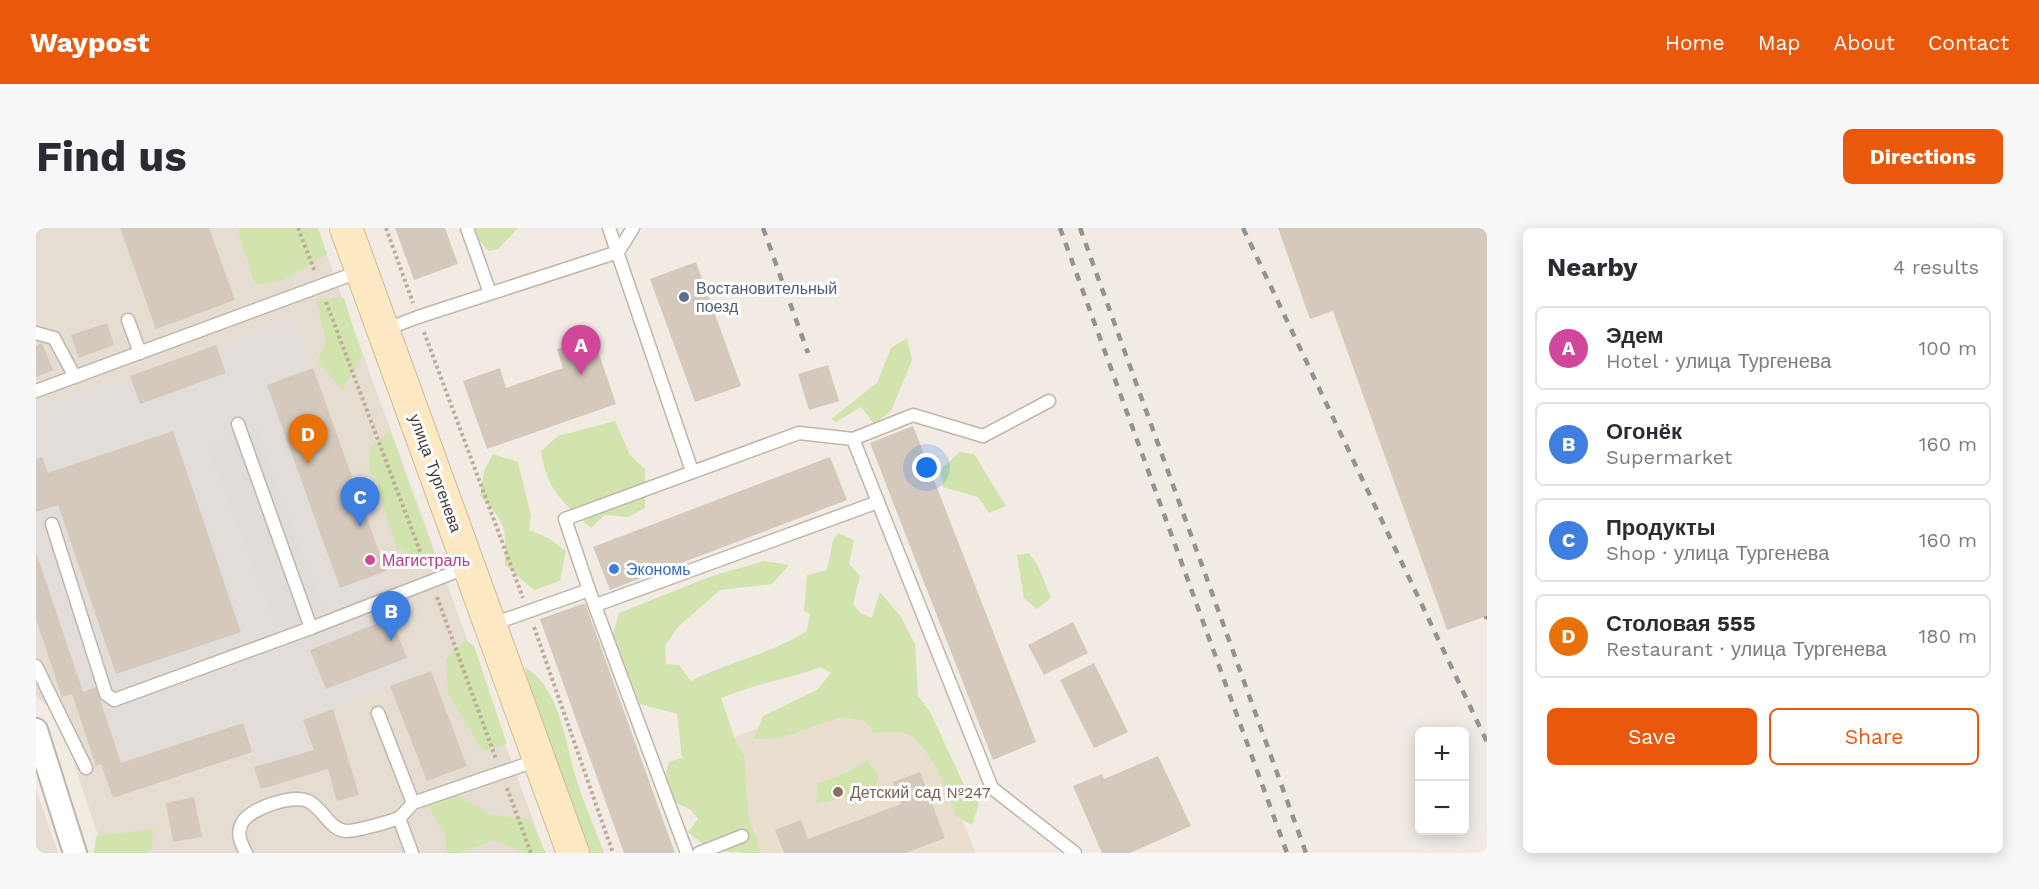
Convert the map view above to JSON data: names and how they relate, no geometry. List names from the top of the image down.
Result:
{
  "streets": {
    "main road": ["улица Тургенева"]
  },
  "places": [
    "Востановительный поезд",
    "Магистраль",
    "Экономь",
    "Детский сад №247"
  ],
  "page": {
    "header": "Waypost",
    "nav": [
      "Home",
      "Map",
      "About",
      "Contact"
    ],
    "buttons": [
      "Directions",
      ["Save", "Share"]
    ],
    "title": "Find us",
    "heading": ["Nearby", "4 results"],
    "list": [
      {
        "mark": "A",
        "name": "Эдем",
        "note": "Hotel · улица Тургенева",
        "value": "100 m"
      },
      {
        "mark": "B",
        "name": "Огонёк",
        "note": "Supermarket",
        "value": "160 m"
      },
      {
        "mark": "C",
        "name": "Продукты",
        "note": "Shop · улица Тургенева",
        "value": "160 m"
      },
      {
        "mark": "D",
        "name": "Столовая 555",
        "note": "Restaurant · улица Тургенева",
        "value": "180 m"
      }
    ],
    "pins": [
      "A",
      "D",
      "C",
      "B"
    ],
    "map_buttons": ["+", "−"]
  }
}
